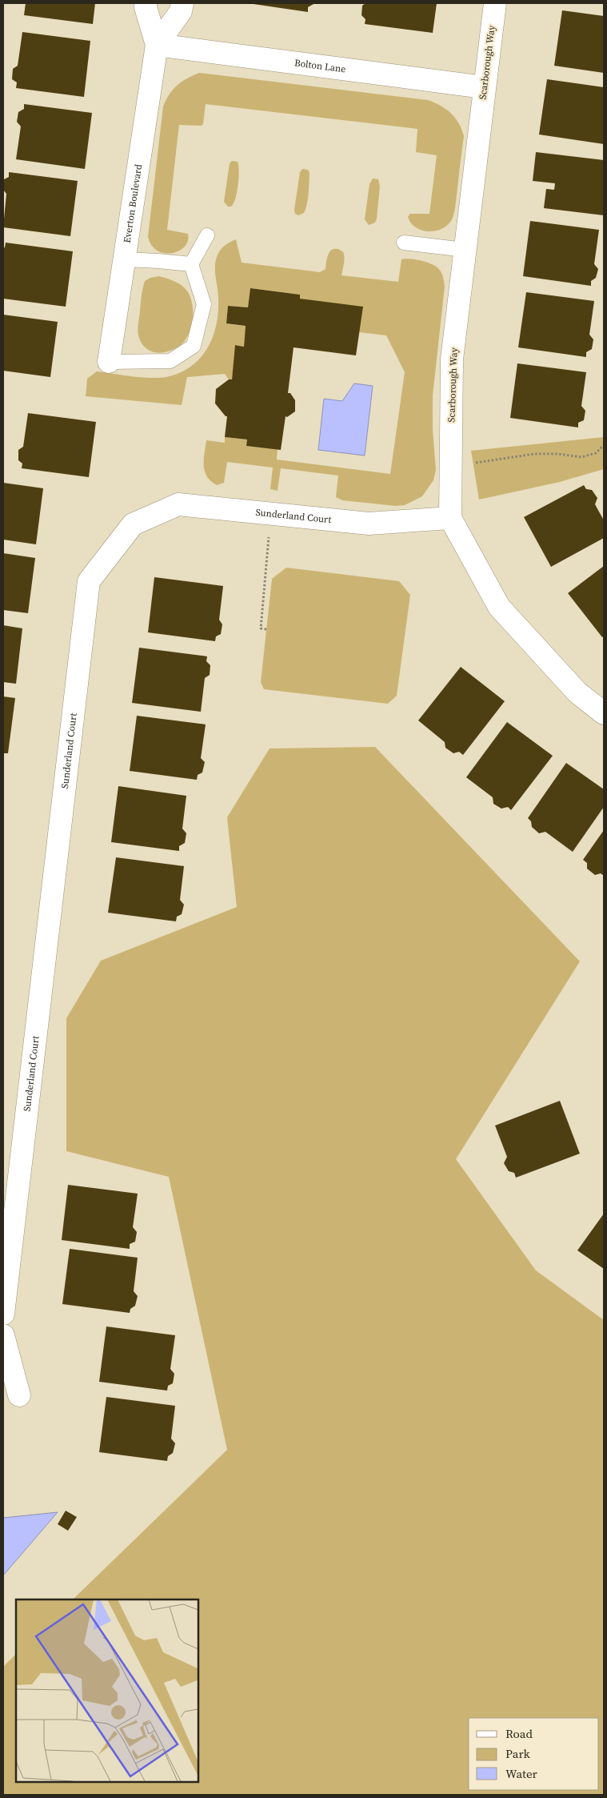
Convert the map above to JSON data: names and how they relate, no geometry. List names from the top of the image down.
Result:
{
  "streets": {
    "street": [
      "Scarborough Way",
      "Bolton Lane",
      "Everton Boulevard",
      "Sunderland Court"
    ]
  },
  "crossings": [
    ["Scarborough Way", "Bolton Lane"],
    ["Scarborough Way", "Sunderland Court"],
    ["Bolton Lane", "Everton Boulevard"]
  ],
  "legend": ["Road", "Park", "Water"]
}
